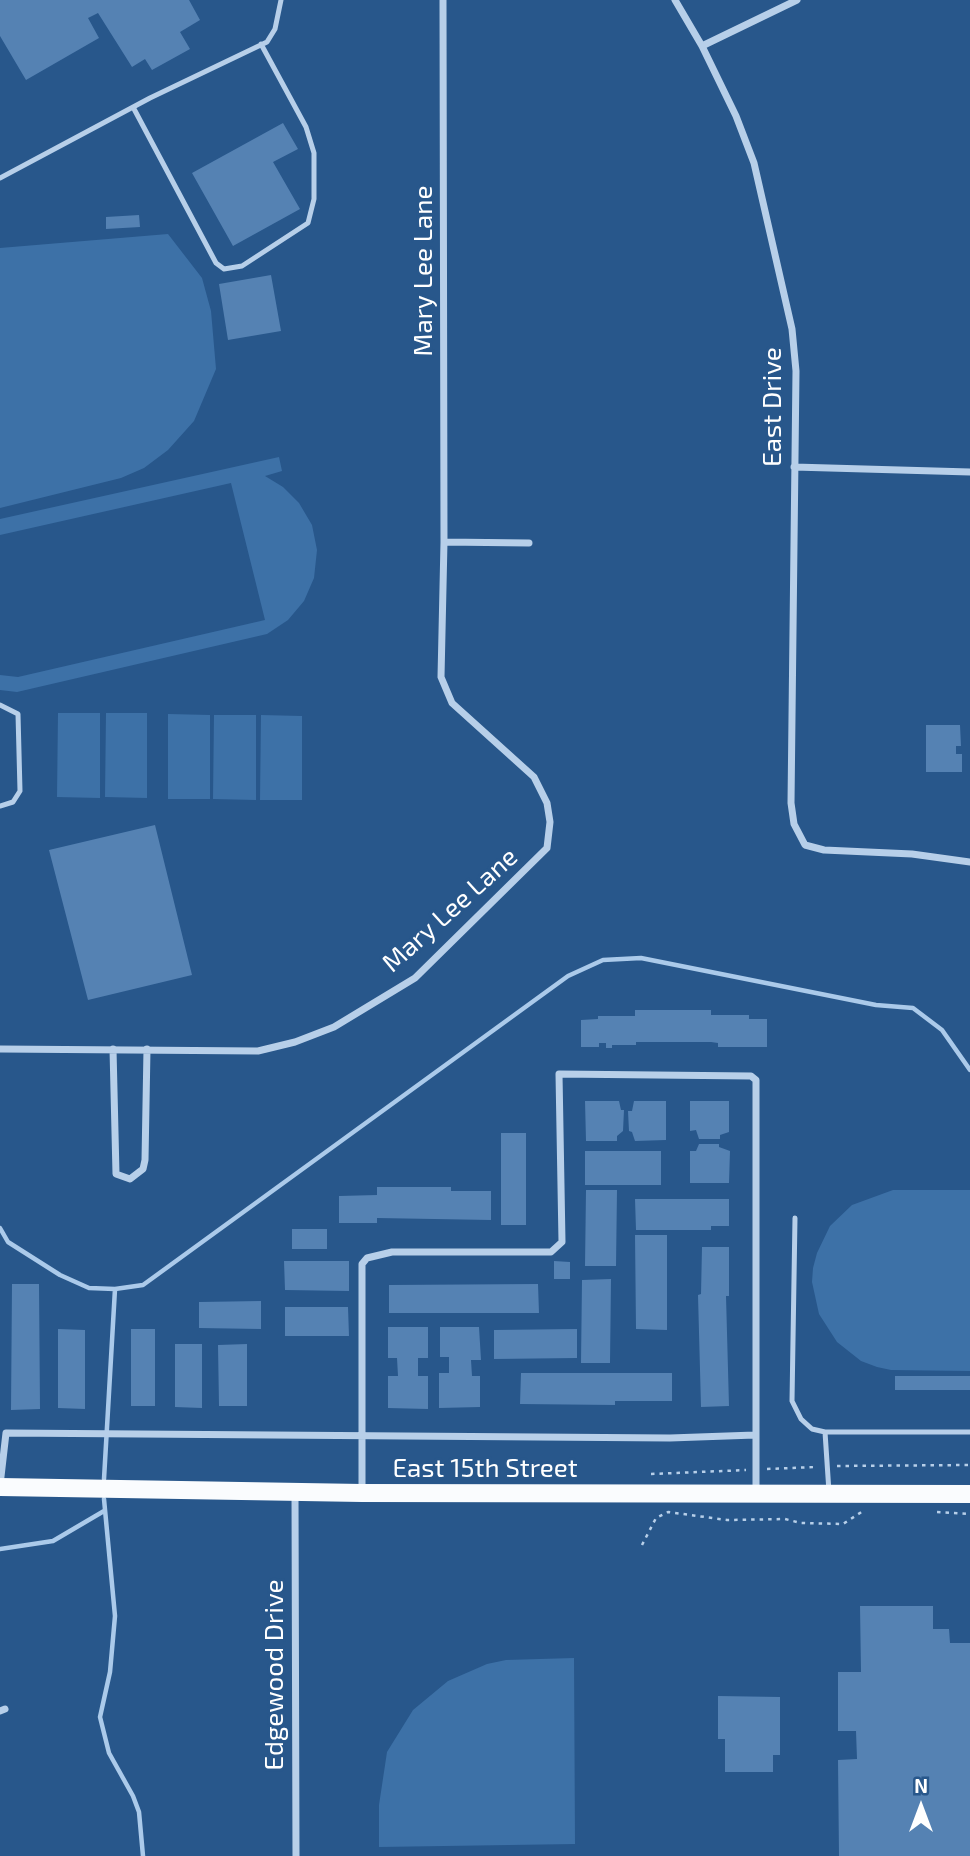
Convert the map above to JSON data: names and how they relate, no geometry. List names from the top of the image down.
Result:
{
  "streets": {
    "main road": ["East 15th Street"],
    "street": ["Mary Lee Lane", "East Drive", "Edgewood Drive"]
  },
  "crossings": [
    ["East 15th Street", "Edgewood Drive"]
  ],
  "north": "top"
}
